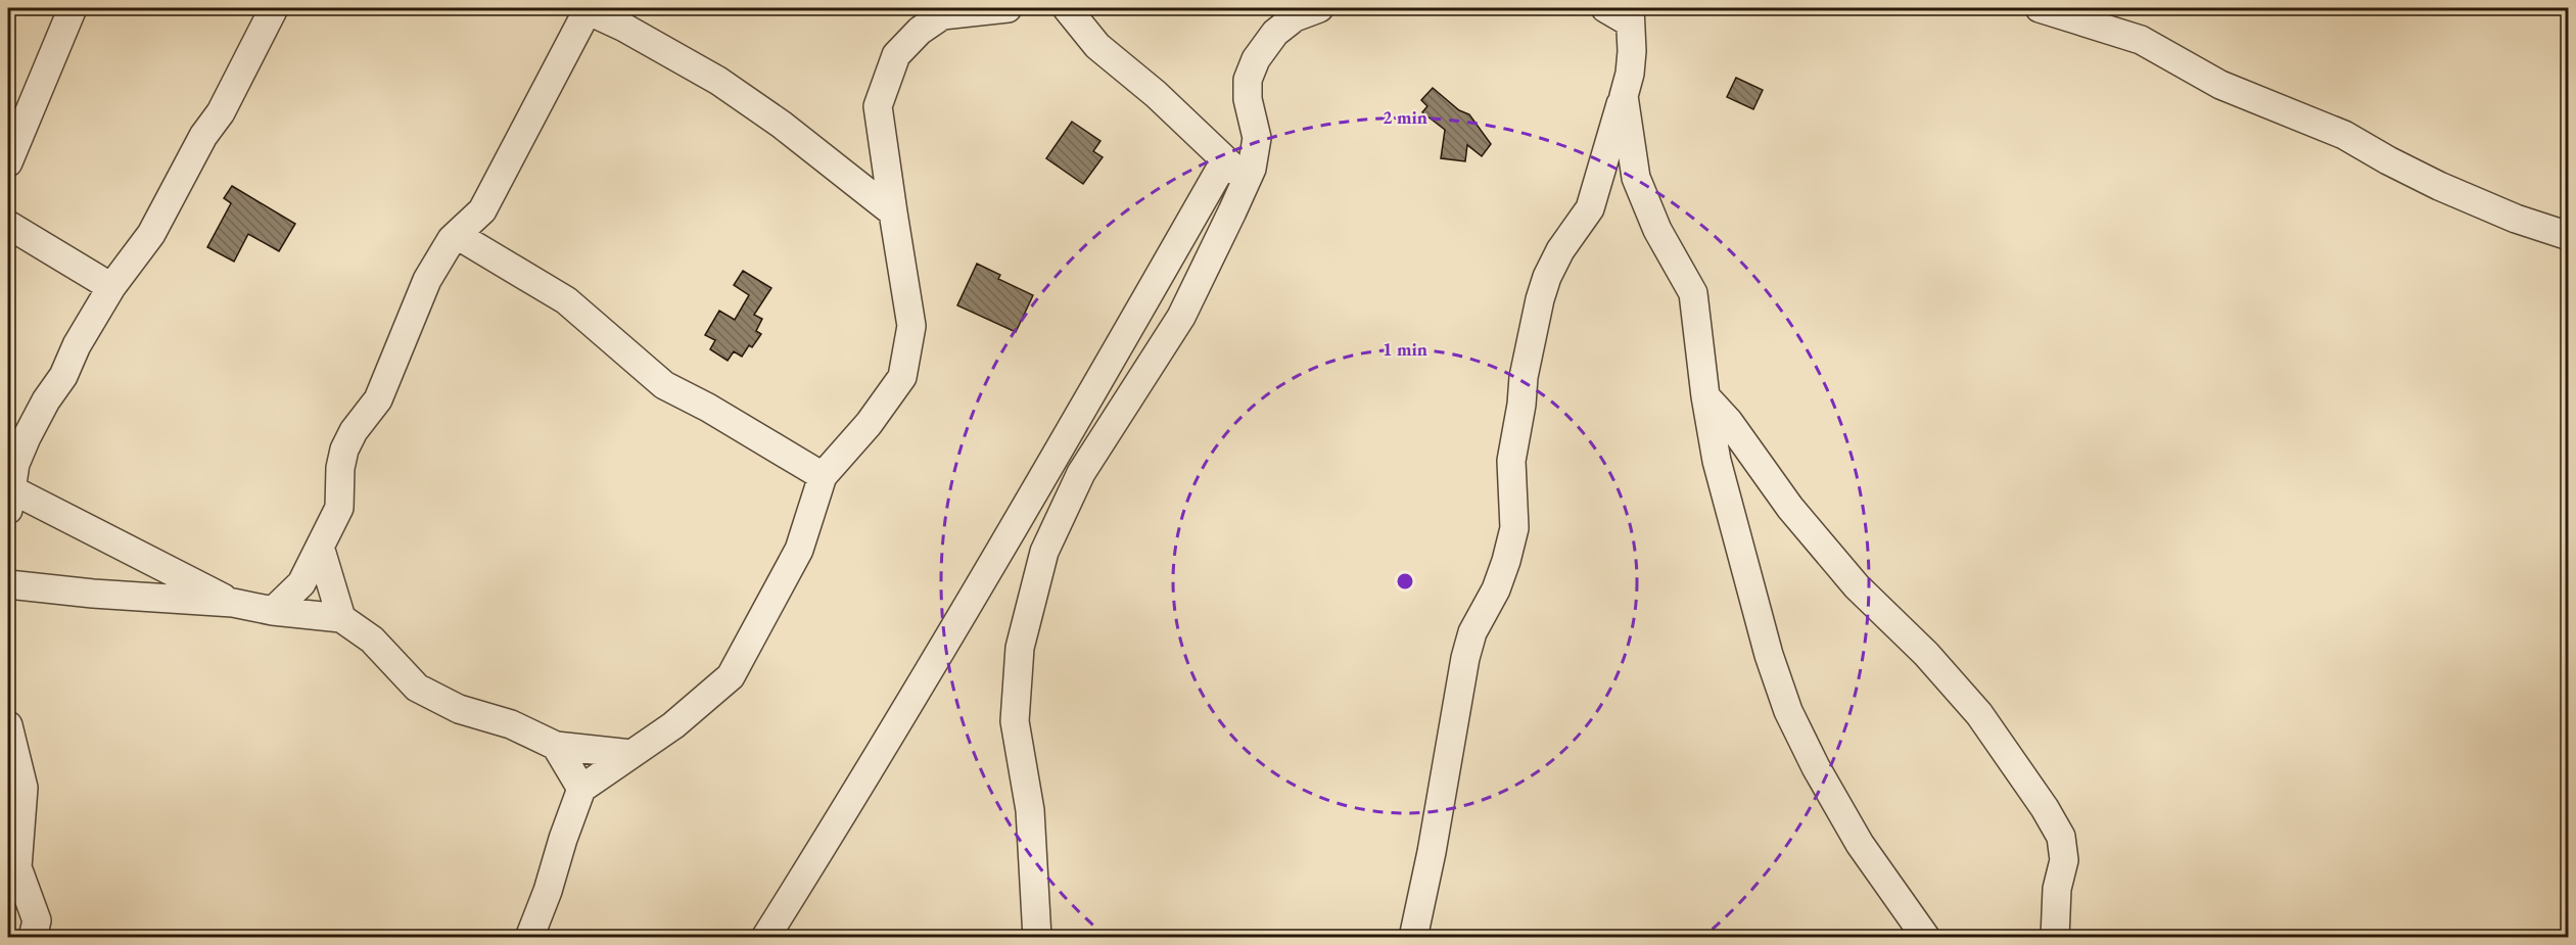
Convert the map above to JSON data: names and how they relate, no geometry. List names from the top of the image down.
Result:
{
  "rings": ["2 min", "1 min"]
}
